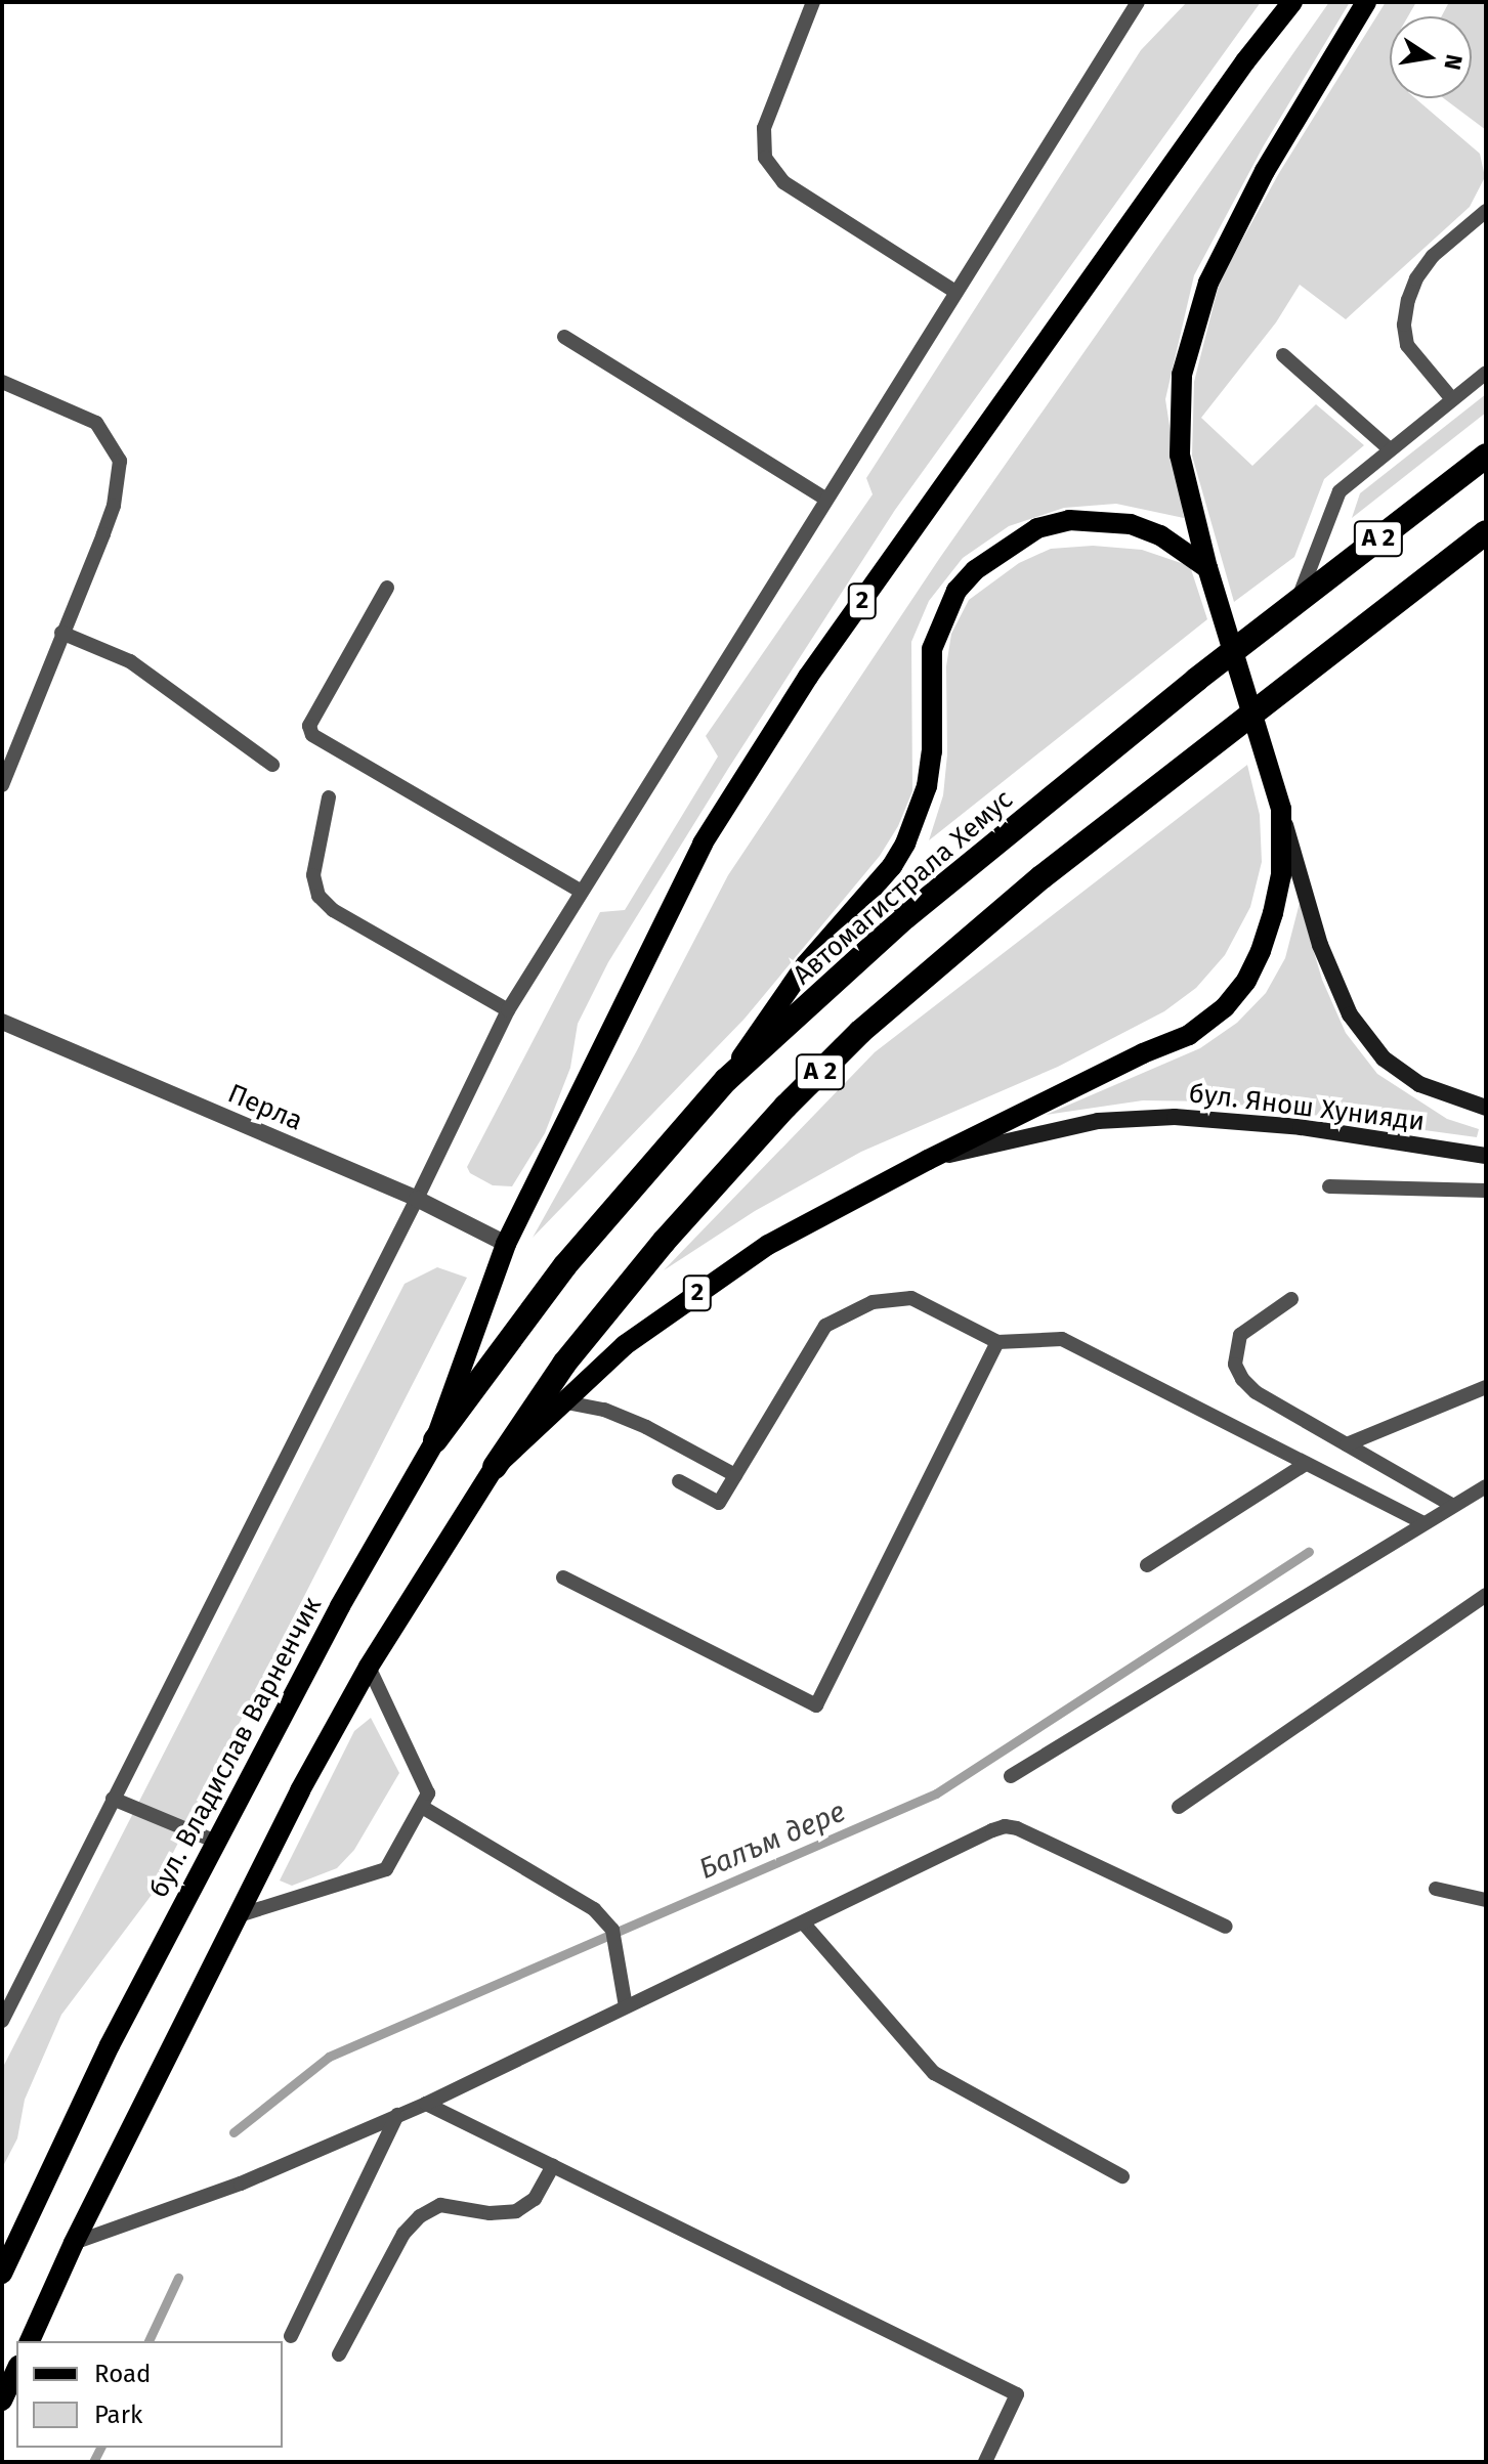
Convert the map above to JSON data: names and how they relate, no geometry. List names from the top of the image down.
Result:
{
  "streets": {
    "highway": ["A 2", "Автомагистрала Хемус"],
    "main road": ["2", "бул. Владислав Варненчик"],
    "street": ["Перла", "бул. Янош Хунияди"]
  },
  "crossings": [
    ["A 2", "2"],
    ["2", "Перла"],
    ["2", "бул. Янош Хунияди"],
    ["2", "бул. Владислав Варненчик"],
    ["Автомагистрала Хемус", "бул. Владислав Варненчик"],
    ["Перла", "бул. Владислав Варненчик"]
  ],
  "water": ["Балъм дере"],
  "legend": ["Road", "Park"],
  "north": "right"
}
